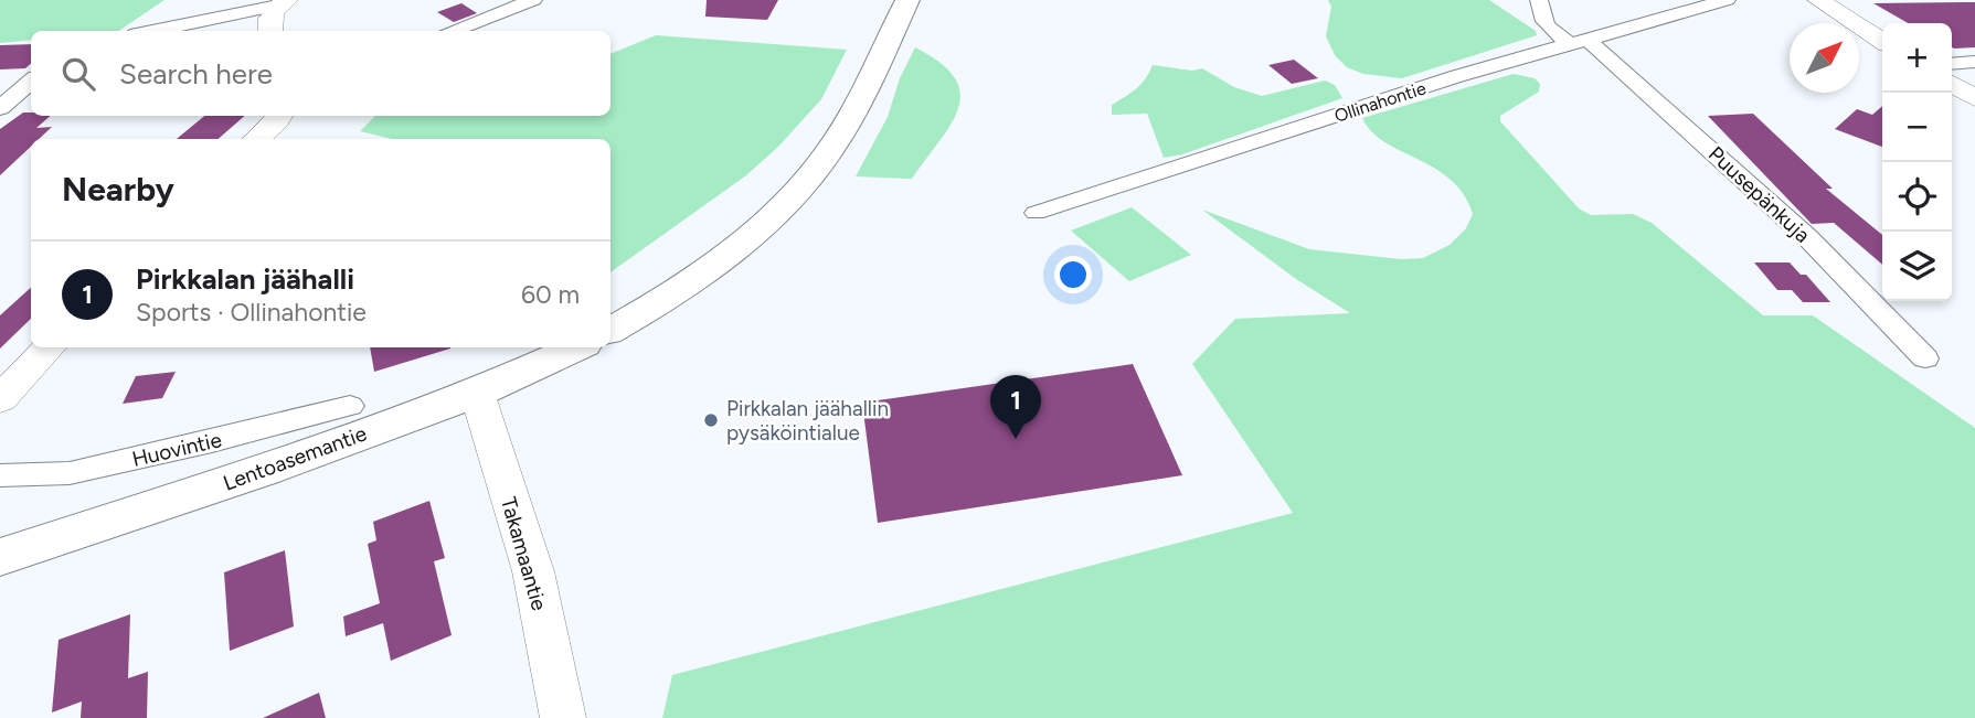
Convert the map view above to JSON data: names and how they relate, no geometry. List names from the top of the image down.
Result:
{
  "streets": {
    "main road": ["Lentoasemantie"],
    "street": [
      "Ollinahontie",
      "Puusepänkuja",
      "Huovintie",
      "Takamaantie"
    ]
  },
  "crossings": [
    ["Ollinahontie", "Puusepänkuja"],
    ["Lentoasemantie", "Takamaantie"]
  ],
  "places": ["Pirkkalan jäähallin pysäköintialue"],
  "north": "top right",
  "page": {
    "map_buttons": ["+", "−"],
    "search": "Search here",
    "heading": "Nearby",
    "list": [
      {
        "mark": "1",
        "name": "Pirkkalan jäähalli",
        "note": "Sports · Ollinahontie",
        "value": "60 m"
      }
    ],
    "pins": "1"
  }
}
